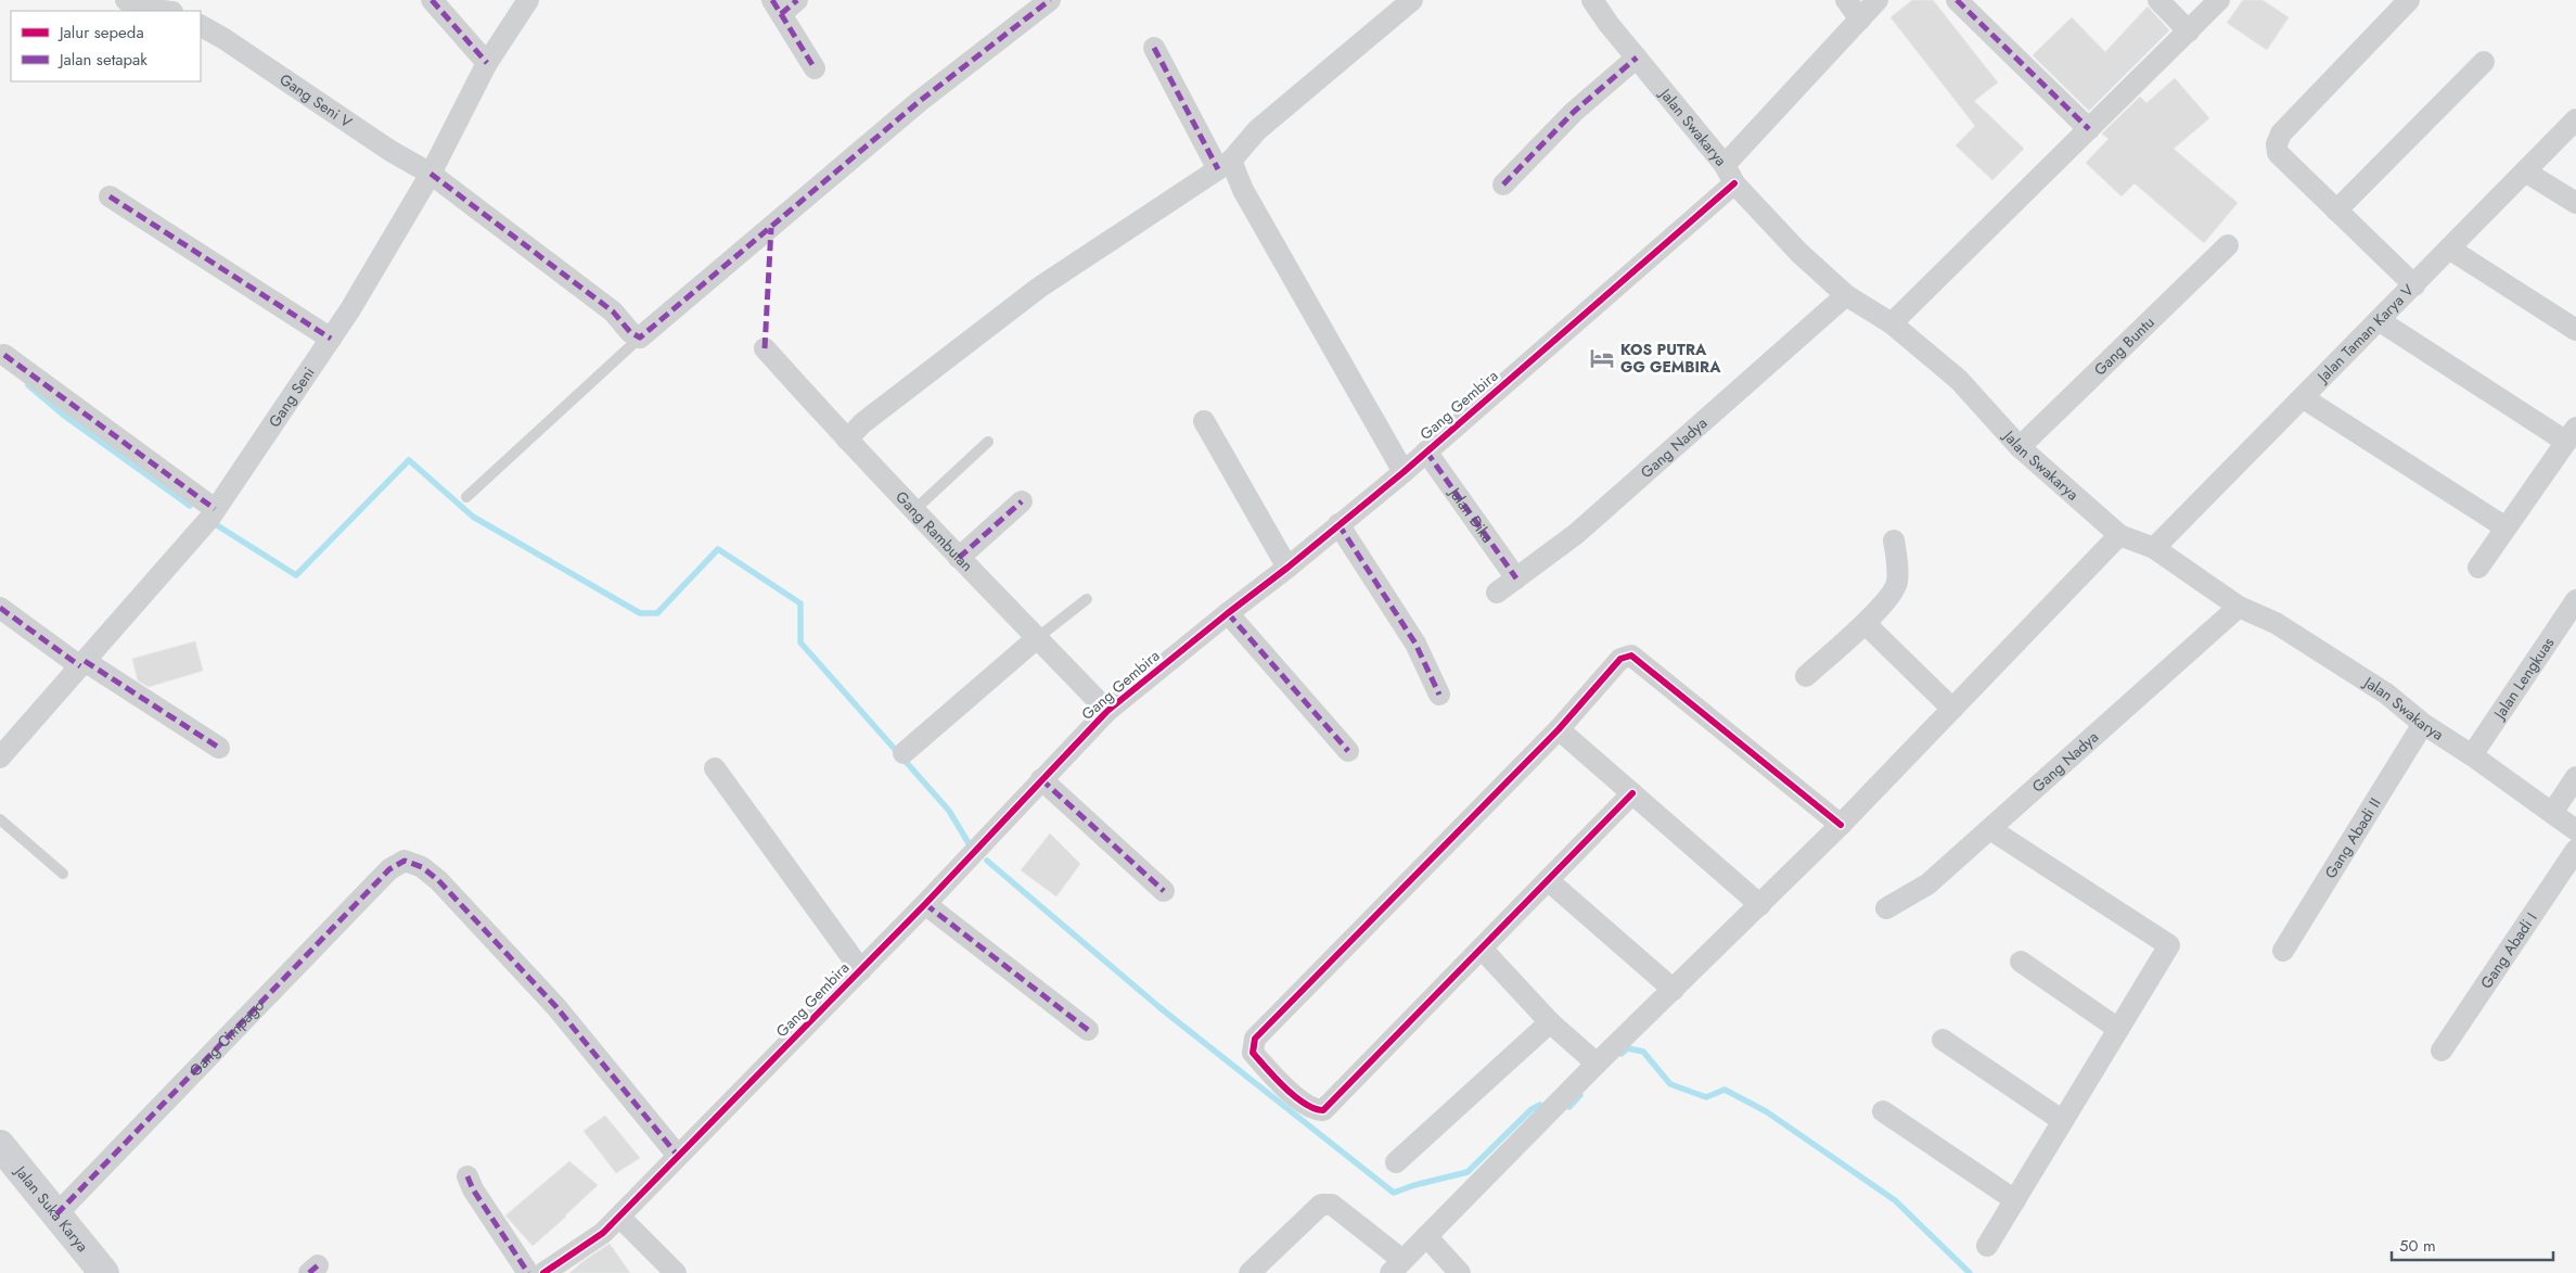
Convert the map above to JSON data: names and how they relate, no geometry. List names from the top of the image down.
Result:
{
  "streets": {
    "main road": ["Jalan Suka Karya"],
    "street": [
      "Gang Seni V",
      "Jalan Swakarya",
      "Jalan Taman Karya V",
      "Gang Buntu",
      "Gang Seni",
      "Gang Gembira",
      "Gang Nadya",
      "Jalan Dika",
      "Gang Rambutan",
      "Jalan Lengkuas",
      "Gang Abadi II",
      "Gang Abadi I",
      "Gang Cimpago"
    ]
  },
  "crossings": [
    ["Gang Seni V", "Gang Seni"],
    ["Jalan Swakarya", "Jalan Taman Karya V"],
    ["Jalan Swakarya", "Gang Buntu"],
    ["Jalan Swakarya", "Gang Gembira"],
    ["Jalan Swakarya", "Gang Nadya"],
    ["Jalan Swakarya", "Jalan Lengkuas"],
    ["Jalan Swakarya", "Gang Abadi II"],
    ["Gang Gembira", "Jalan Dika"],
    ["Gang Gembira", "Gang Rambutan"],
    ["Gang Gembira", "Gang Cimpago"],
    ["Gang Nadya", "Jalan Dika"],
    ["Gang Cimpago", "Jalan Suka Karya"]
  ],
  "places": {
    "hotel": ["KOS PUTRA GG GEMBIRA"]
  },
  "legend": ["Jalur sepeda", "Jalan setapak"],
  "scale_bar": "50 m"
}
